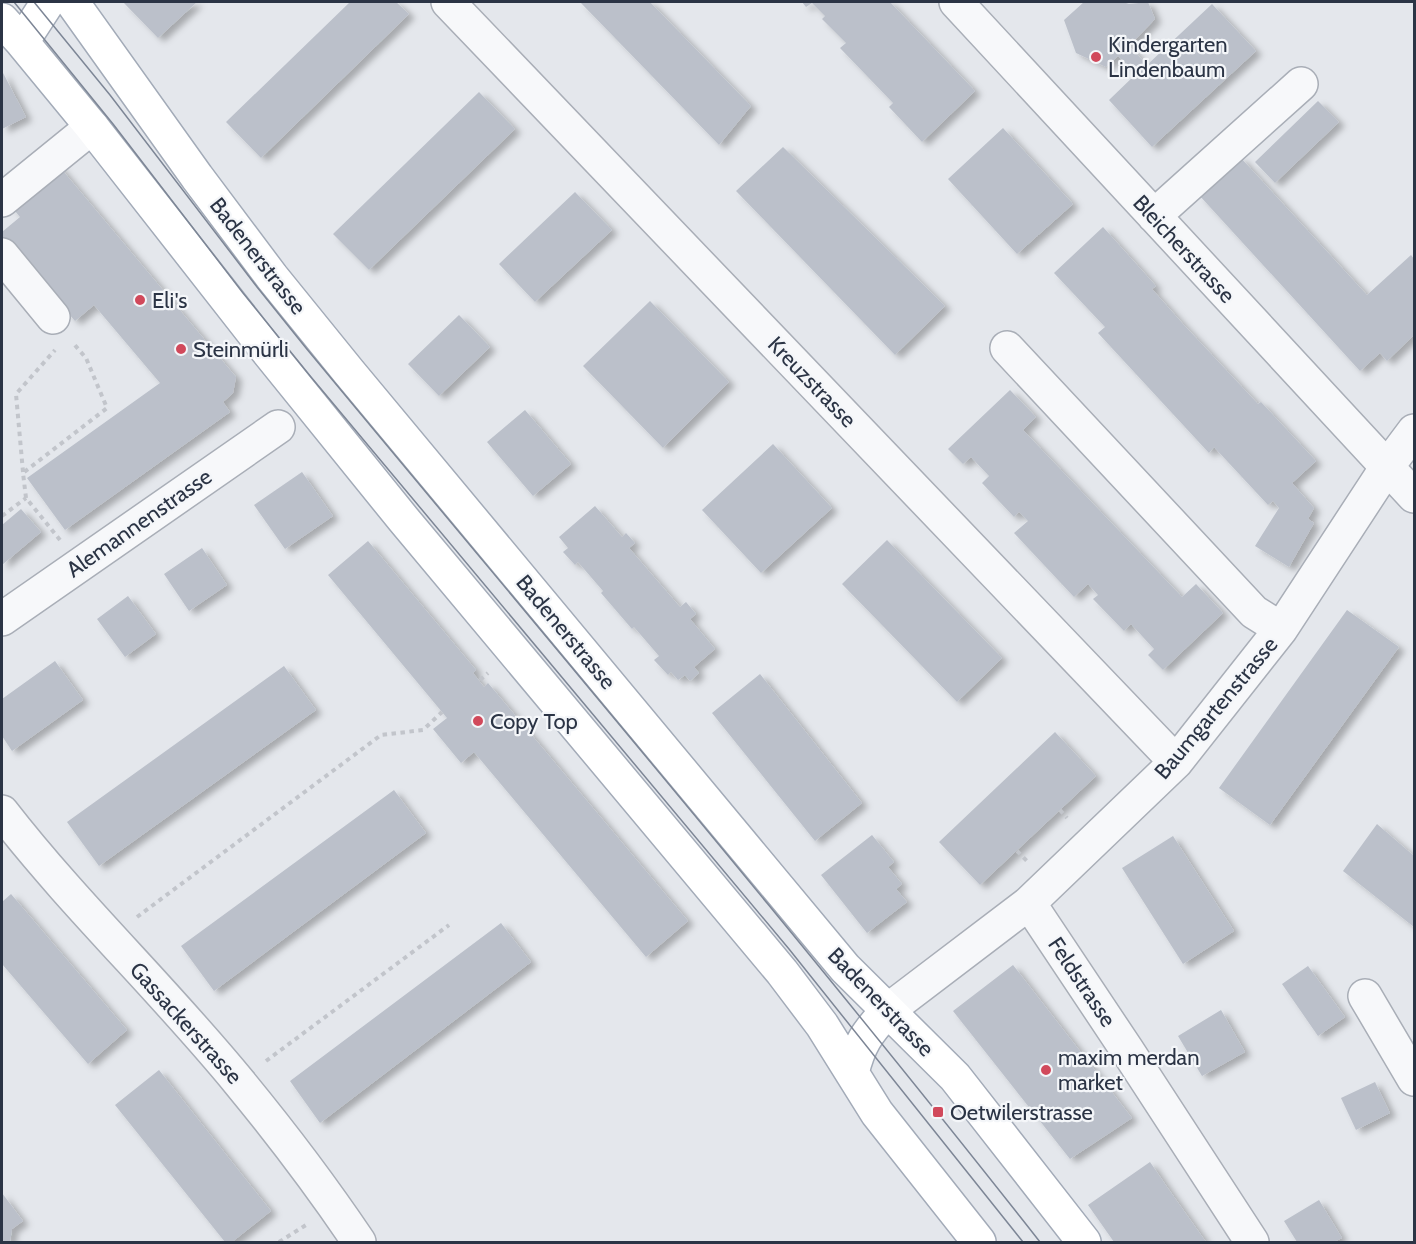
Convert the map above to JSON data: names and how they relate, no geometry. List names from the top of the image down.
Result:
{
  "streets": {
    "main road": ["Badenerstrasse"],
    "street": [
      "Bleicherstrasse",
      "Kreuzstrasse",
      "Alemannenstrasse",
      "Baumgartenstrasse",
      "Feldstrasse",
      "Gassackerstrasse"
    ]
  },
  "crossings": [
    ["Bleicherstrasse", "Baumgartenstrasse"],
    ["Badenerstrasse", "Baumgartenstrasse"],
    ["Kreuzstrasse", "Baumgartenstrasse"],
    ["Baumgartenstrasse", "Feldstrasse"]
  ],
  "places": {
    "other": [
      "Kindergarten Lindenbaum",
      "Eli's",
      "Steinmürli",
      "Copy Top",
      "maxim merdan market"
    ],
    "transit": ["Oetwilerstrasse"]
  }
}
